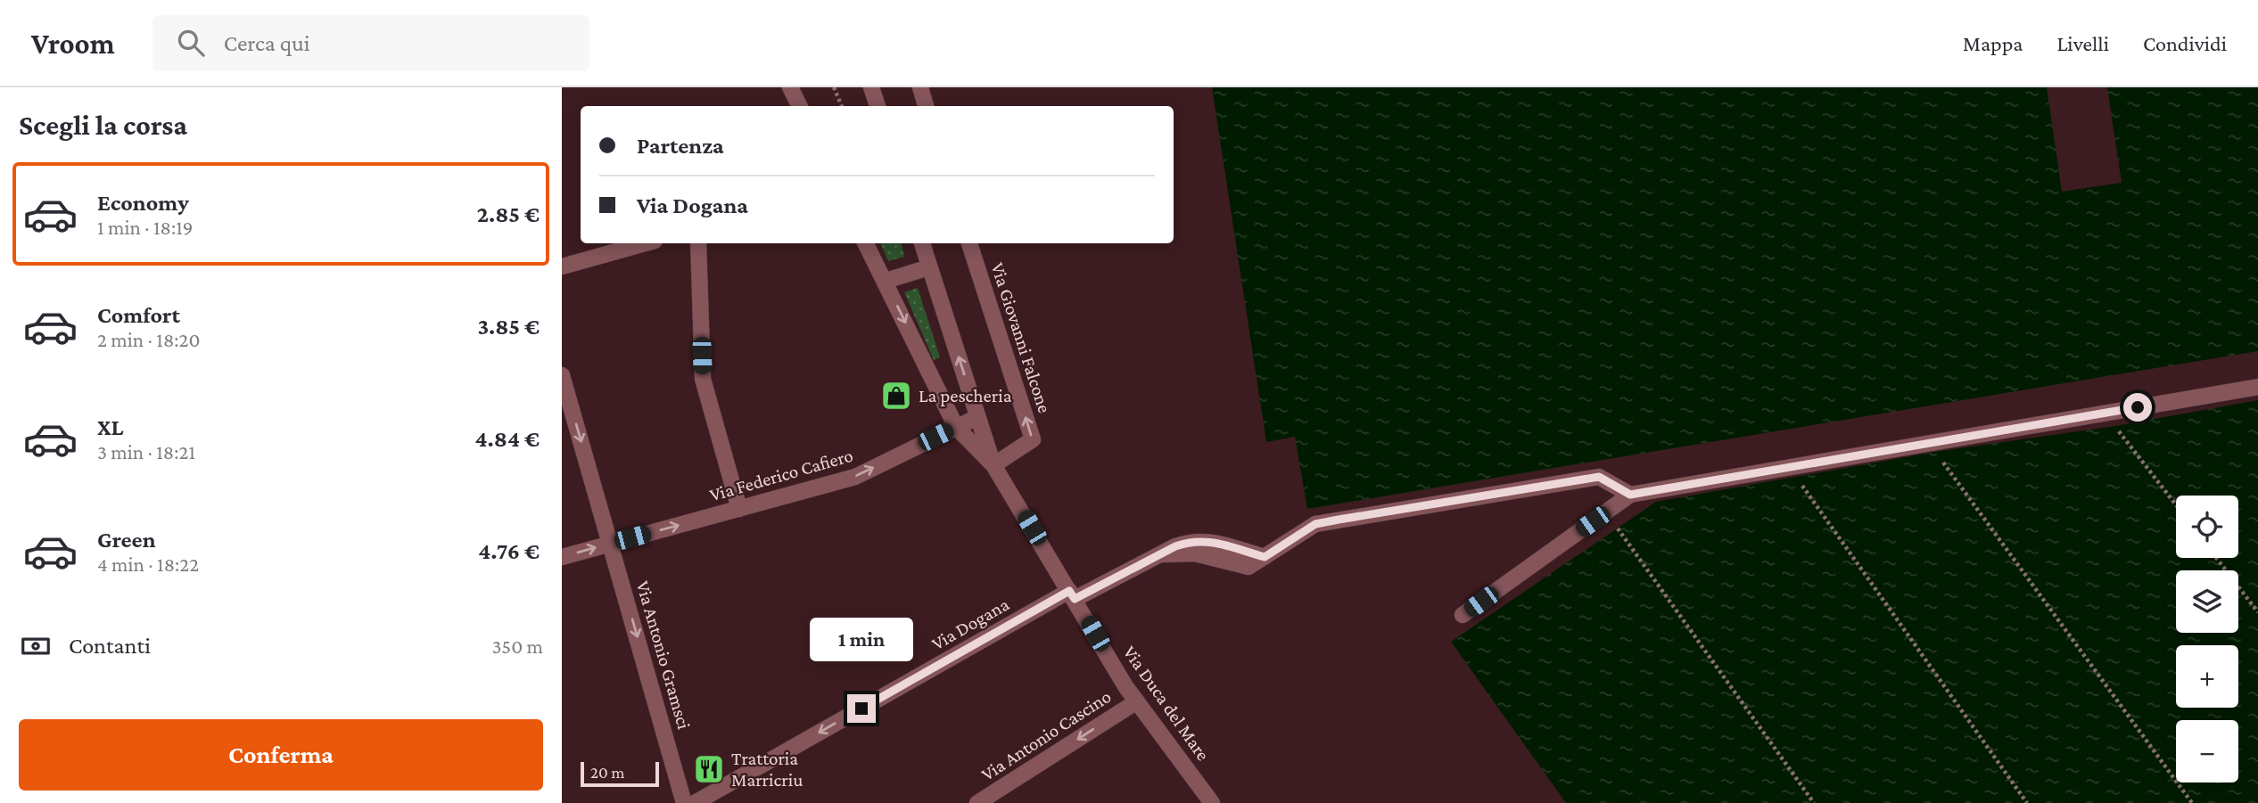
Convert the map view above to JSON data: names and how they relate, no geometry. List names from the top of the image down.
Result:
{
  "streets": {
    "street": [
      "Via Giovanni Falcone",
      "Via Federico Cafiero",
      "Via Dogana",
      "Via Antonio Gramsci",
      "Via Duca del Mare",
      "Via Antonio Cascino"
    ]
  },
  "crossings": [
    ["Via Giovanni Falcone", "Via Duca del Mare"],
    ["Via Federico Cafiero", "Via Antonio Gramsci"],
    ["Via Federico Cafiero", "Via Duca del Mare"],
    ["Via Dogana", "Via Duca del Mare"],
    ["Via Duca del Mare", "Via Antonio Cascino"]
  ],
  "one_way": [
    "Via Giovanni Falcone",
    "Via Federico Cafiero",
    "Via Dogana",
    "Via Antonio Cascino"
  ],
  "places": {
    "shop": ["La pescheria"],
    "restaurant": ["Trattoria Marricriu"]
  },
  "scale_bar": "20 m",
  "page": {
    "header": "Vroom",
    "search": "Cerca qui",
    "nav": ["Mappa", "Livelli", "Condividi"],
    "heading": "Scegli la corsa",
    "banner": ["Partenza", "Via Dogana"],
    "list": [
      {
        "name": "Economy",
        "note": "1 min · 18:19",
        "value": "2.85 €"
      },
      {
        "name": "Comfort",
        "note": "2 min · 18:20",
        "value": "3.85 €"
      },
      {
        "name": "XL",
        "note": "3 min · 18:21",
        "value": "4.84 €"
      },
      {
        "name": "Green",
        "note": "4 min · 18:22",
        "value": "4.76 €"
      }
    ],
    "map_buttons": ["+", "−"],
    "pay": ["Contanti", "350 m"],
    "bubble": "1 min",
    "buttons": "Conferma",
    "scale": "20 m"
  }
}
